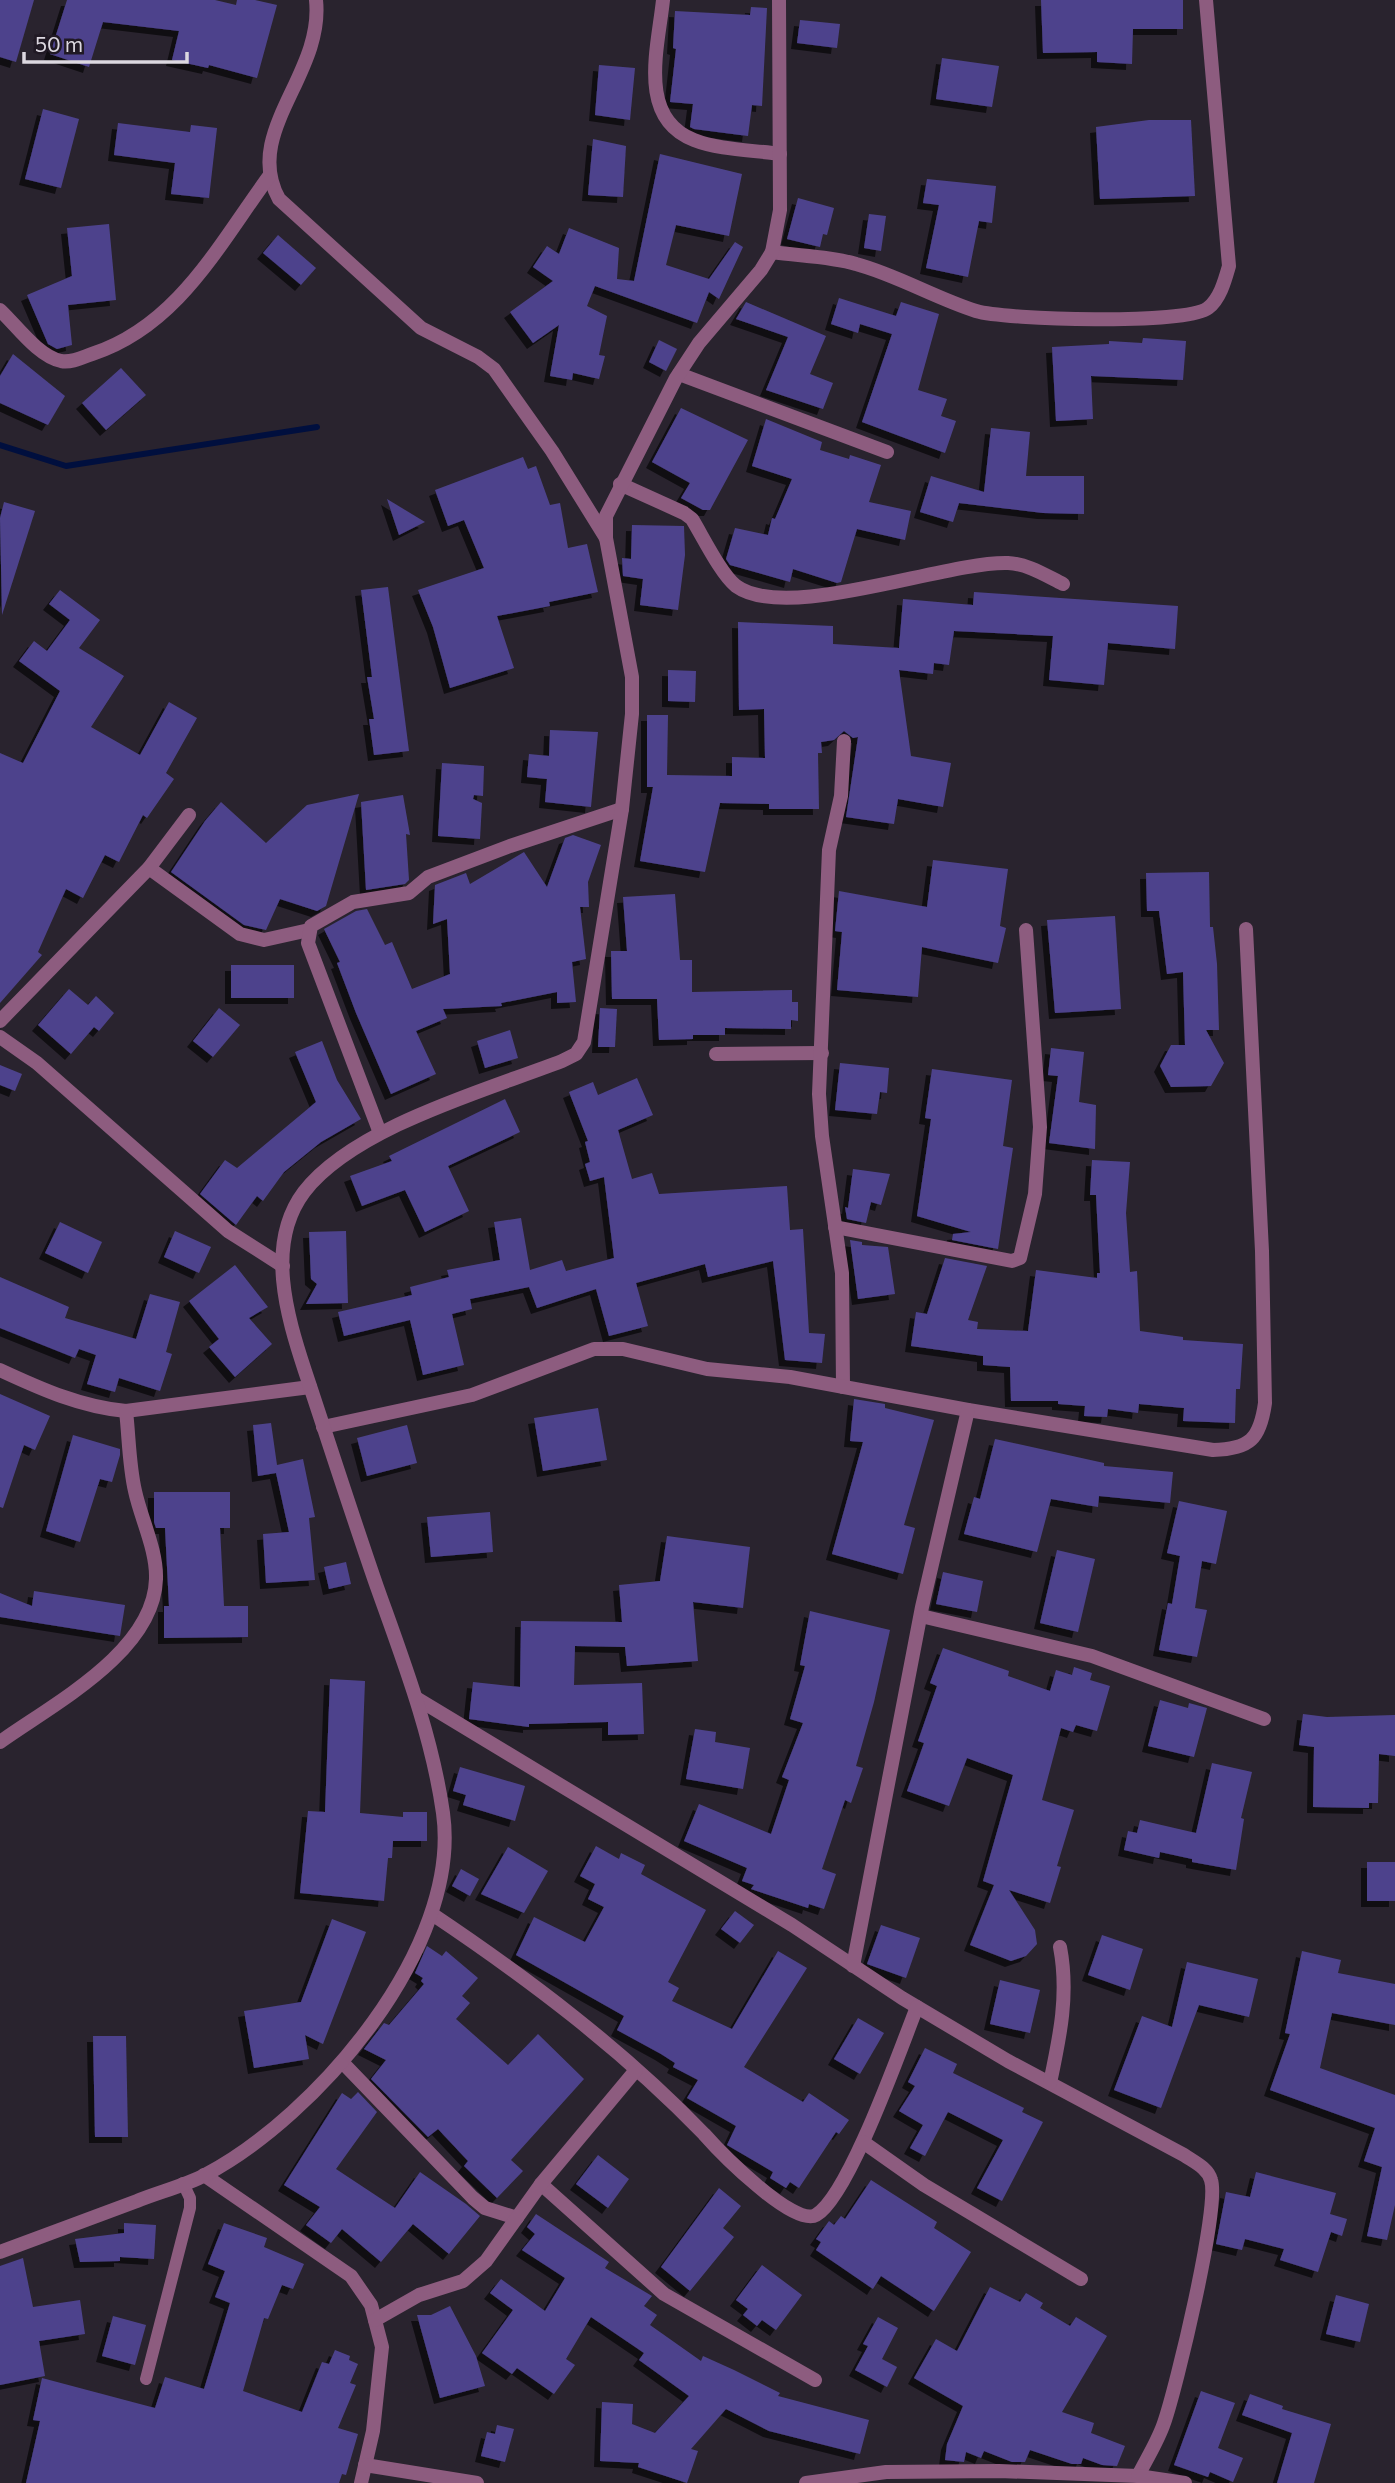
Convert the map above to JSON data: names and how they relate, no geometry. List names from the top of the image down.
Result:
{
  "scale_bar": "50 m"
}
